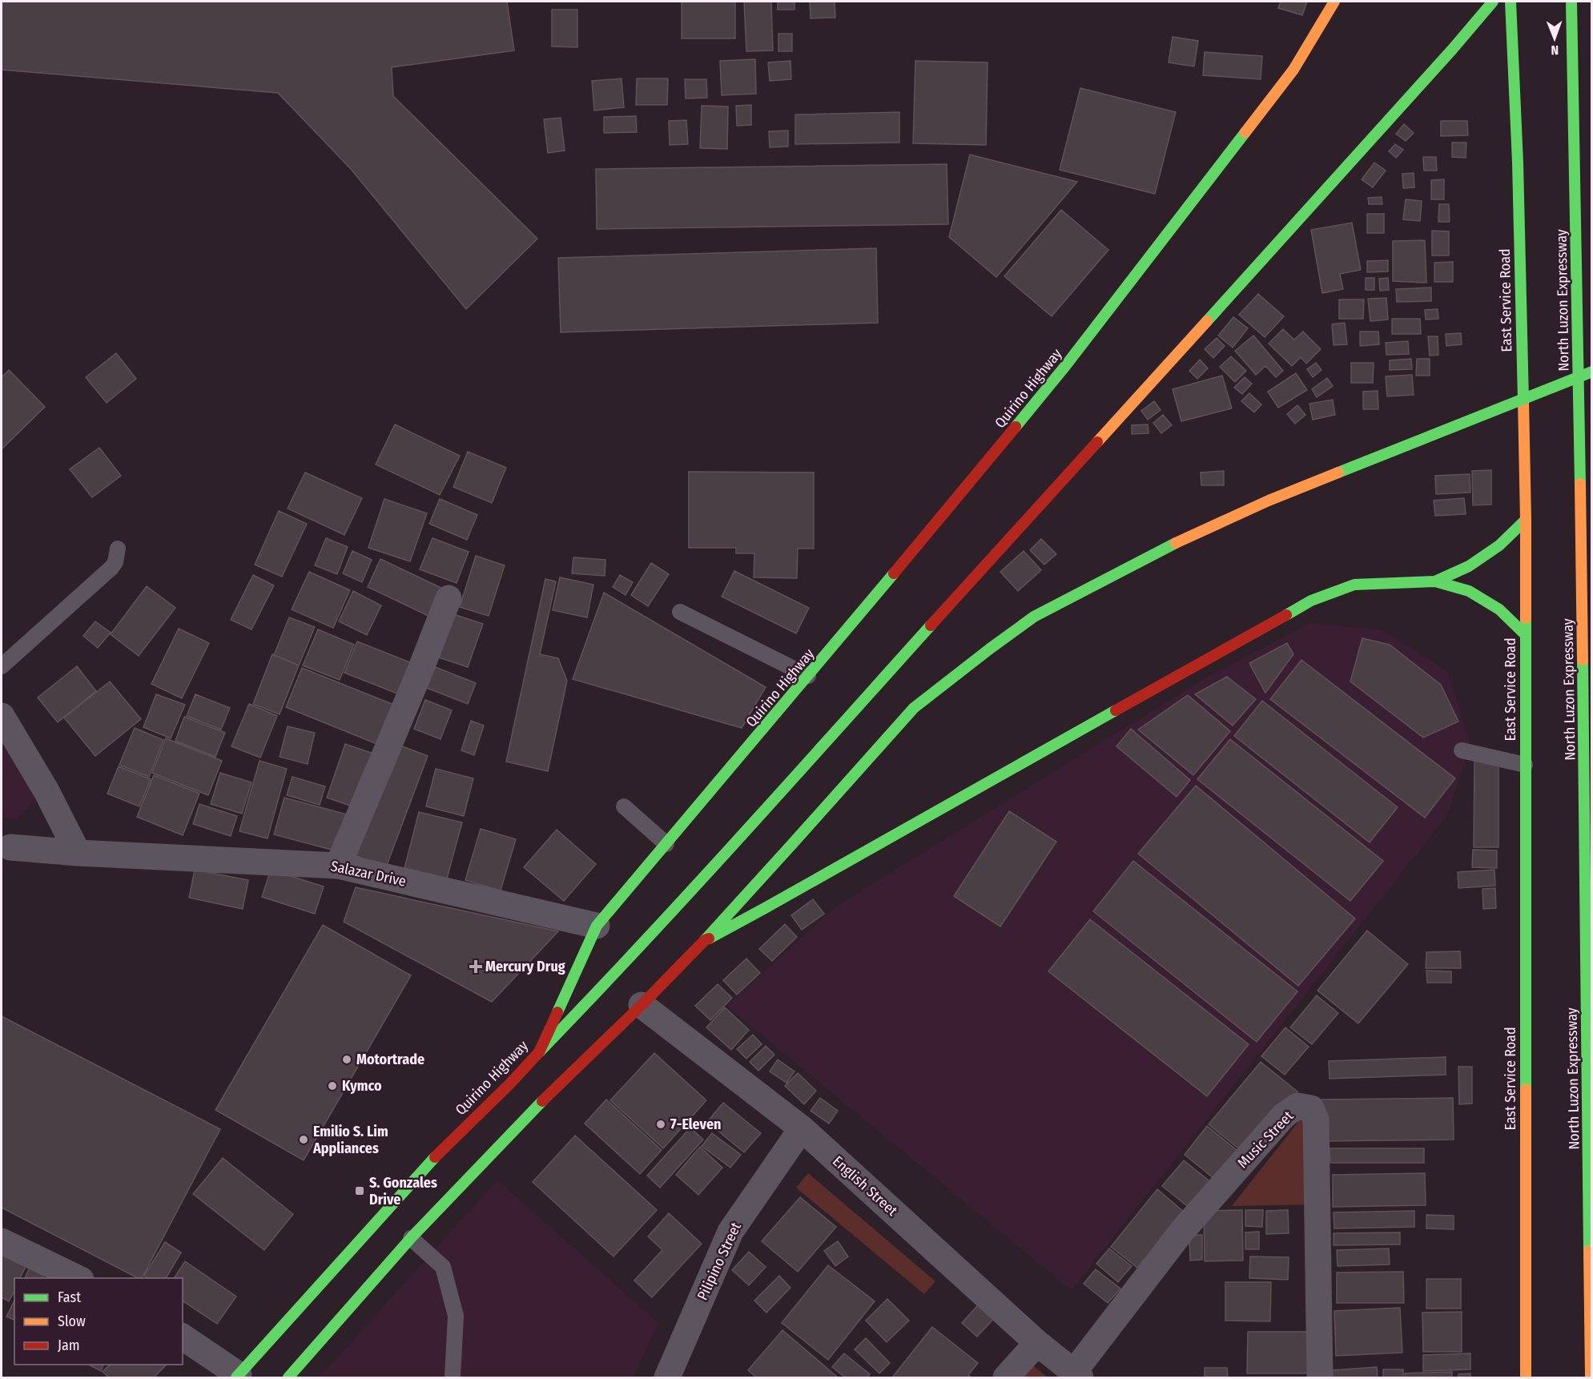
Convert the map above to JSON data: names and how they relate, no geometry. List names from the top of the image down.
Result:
{
  "streets": {
    "main road": ["East Service Road", "North Luzon Expressway", "Quirino Highway"],
    "street": [
      "Salazar Drive",
      "Music Street",
      "English Street",
      "Pilipino Street"
    ]
  },
  "crossings": [
    ["Quirino Highway", "Salazar Drive"],
    ["Music Street", "English Street"],
    ["English Street", "Pilipino Street"]
  ],
  "places": {
    "health": ["Mercury Drug"],
    "other": [
      "Motortrade",
      "Kymco",
      "7-Eleven",
      "Emilio S. Lim Appliances"
    ],
    "transit": ["S. Gonzales Drive"]
  },
  "legend": ["Fast", "Slow", "Jam"],
  "north": "bottom"
}
